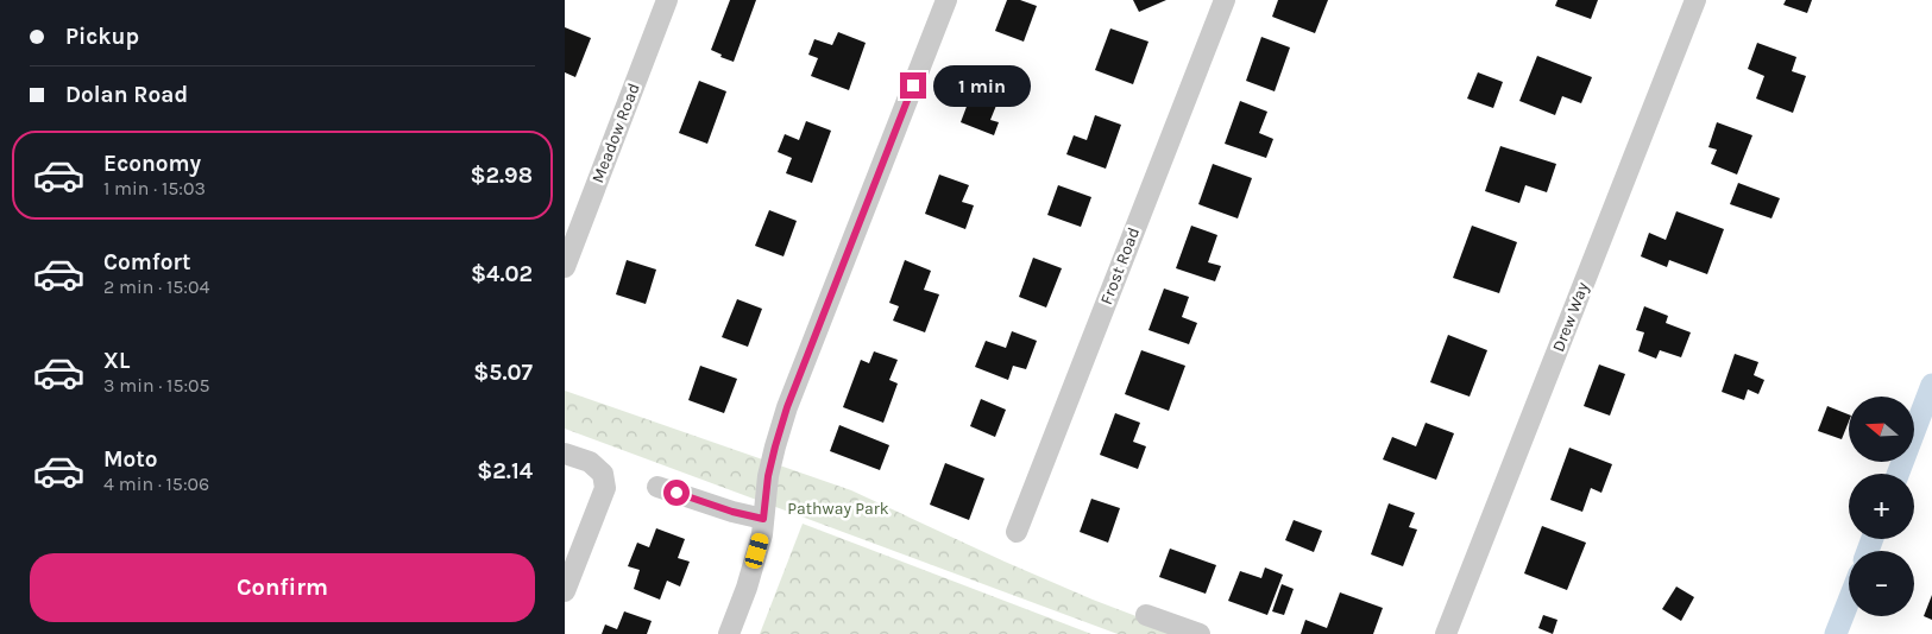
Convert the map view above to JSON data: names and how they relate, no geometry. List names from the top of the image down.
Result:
{
  "streets": {
    "street": ["Meadow Road", "Frost Road", "Drew Way"]
  },
  "parks": ["Pathway Park"],
  "north": "left",
  "page": {
    "banner": ["Pickup", "Dolan Road"],
    "bubble": "1 min",
    "list": [
      {
        "name": "Economy",
        "note": "1 min · 15:03",
        "value": "$2.98"
      },
      {
        "name": "Comfort",
        "note": "2 min · 15:04",
        "value": "$4.02"
      },
      {
        "name": "XL",
        "note": "3 min · 15:05",
        "value": "$5.07"
      },
      {
        "name": "Moto",
        "note": "4 min · 15:06",
        "value": "$2.14"
      }
    ],
    "map_buttons": ["+", "−"],
    "buttons": "Confirm"
  }
}
